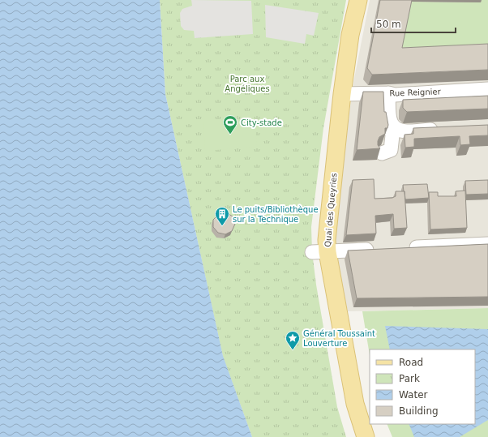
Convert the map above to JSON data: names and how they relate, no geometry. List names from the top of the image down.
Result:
{
  "streets": {
    "main road": ["Quai des Queyries"],
    "street": ["Rue Reignier"]
  },
  "crossings": [
    ["Rue Reignier", "Quai des Queyries"]
  ],
  "parks": ["Parc aux Angéliques"],
  "places": {
    "sports": ["City-stade"],
    "building": ["Le puits/Bibliothèque sur la Technique"],
    "place": ["Général Toussaint Louverture"]
  },
  "legend": [
    "Road",
    "Park",
    "Water",
    "Building"
  ],
  "scale_bar": "50 m"
}
